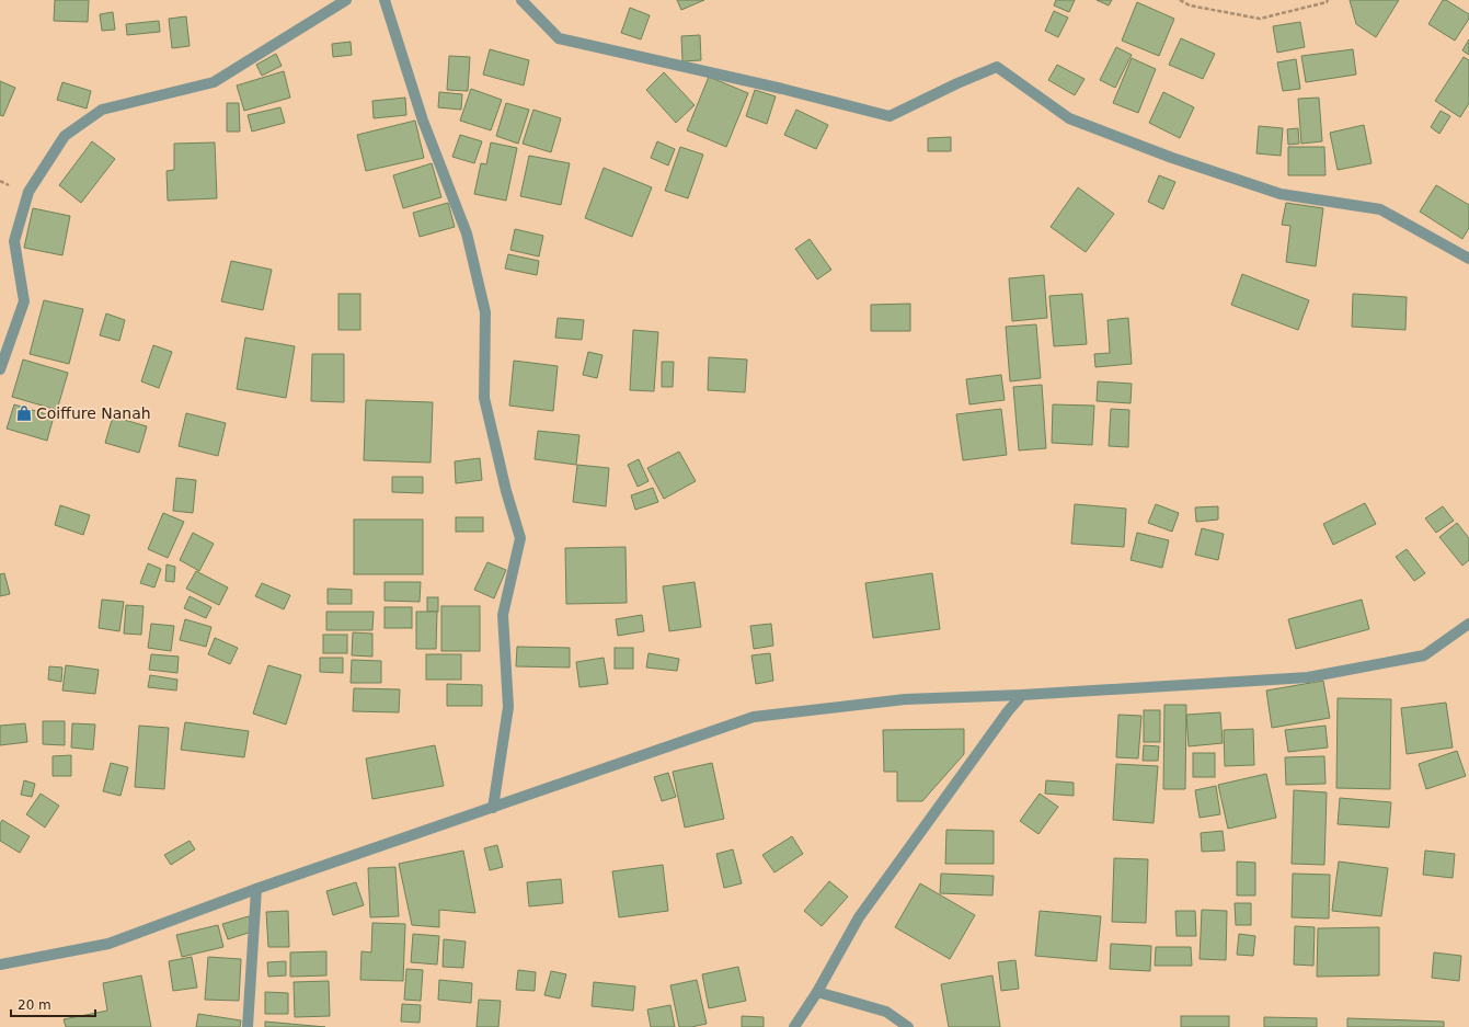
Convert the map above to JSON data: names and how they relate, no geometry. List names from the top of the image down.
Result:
{
  "places": {
    "shop": ["Coiffure Nanah"]
  },
  "scale_bar": "20 m"
}
